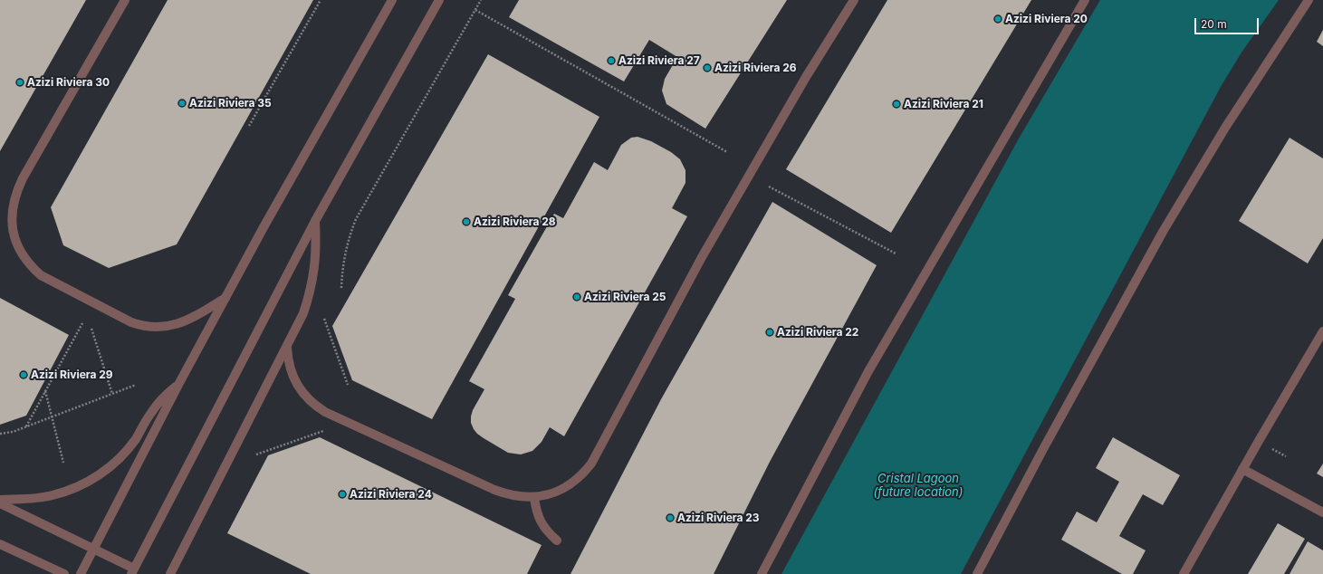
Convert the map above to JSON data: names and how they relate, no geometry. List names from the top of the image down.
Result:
{
  "water": ["Cristal Lagoon (future location)"],
  "places": [
    "Azizi Riviera 20",
    "Azizi Riviera 27",
    "Azizi Riviera 26",
    "Azizi Riviera 30",
    "Azizi Riviera 35",
    "Azizi Riviera 21",
    "Azizi Riviera 28",
    "Azizi Riviera 25",
    "Azizi Riviera 22",
    "Azizi Riviera 29",
    "Azizi Riviera 24",
    "Azizi Riviera 23"
  ],
  "scale_bar": "20 m"
}
